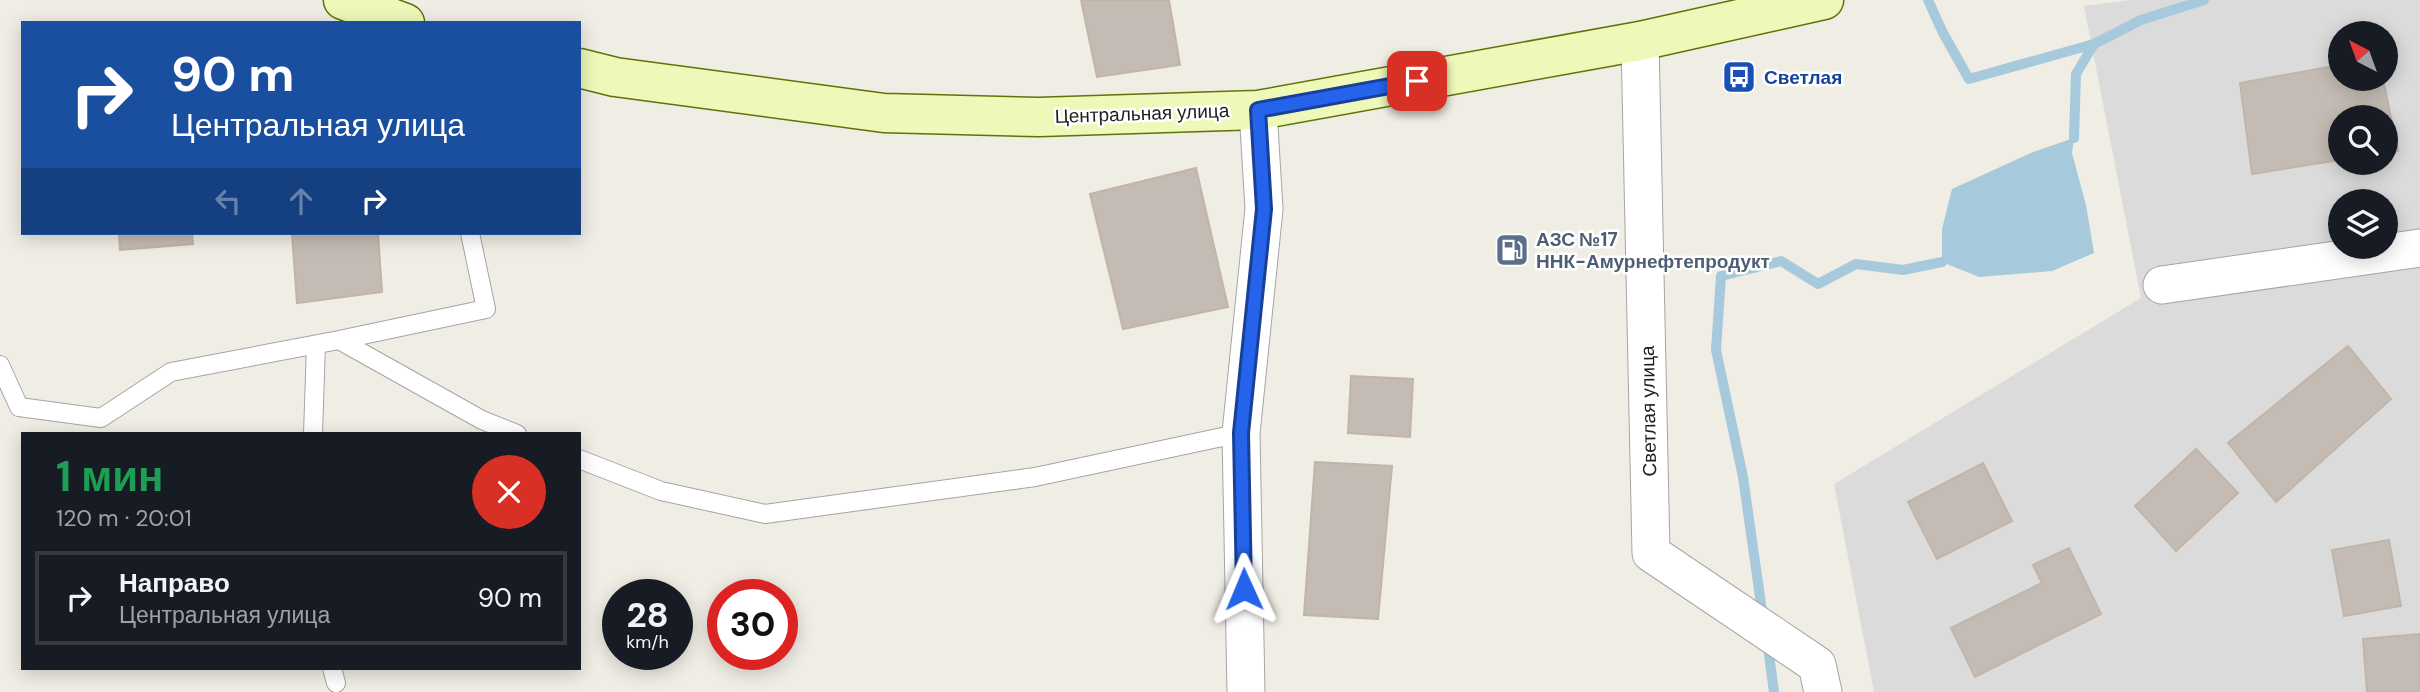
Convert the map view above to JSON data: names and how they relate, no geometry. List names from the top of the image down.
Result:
{
  "streets": {
    "street": ["Центральная улица", "Светлая улица"]
  },
  "crossings": [
    ["Центральная улица", "Светлая улица"]
  ],
  "places": {
    "bus stop": ["Светлая"],
    "fuel station": ["АЗС №17 ННК-Амурнефтепродукт"]
  },
  "north": "top left",
  "page": {
    "turn": ["90 m", "Центральная улица"],
    "heading": ["1 мин", "120 m · 20:01"],
    "list": [
      {
        "name": "Направо",
        "note": "Центральная улица",
        "value": "90 m"
      }
    ],
    "speed": "28 km/h",
    "limit": "30"
  }
}
